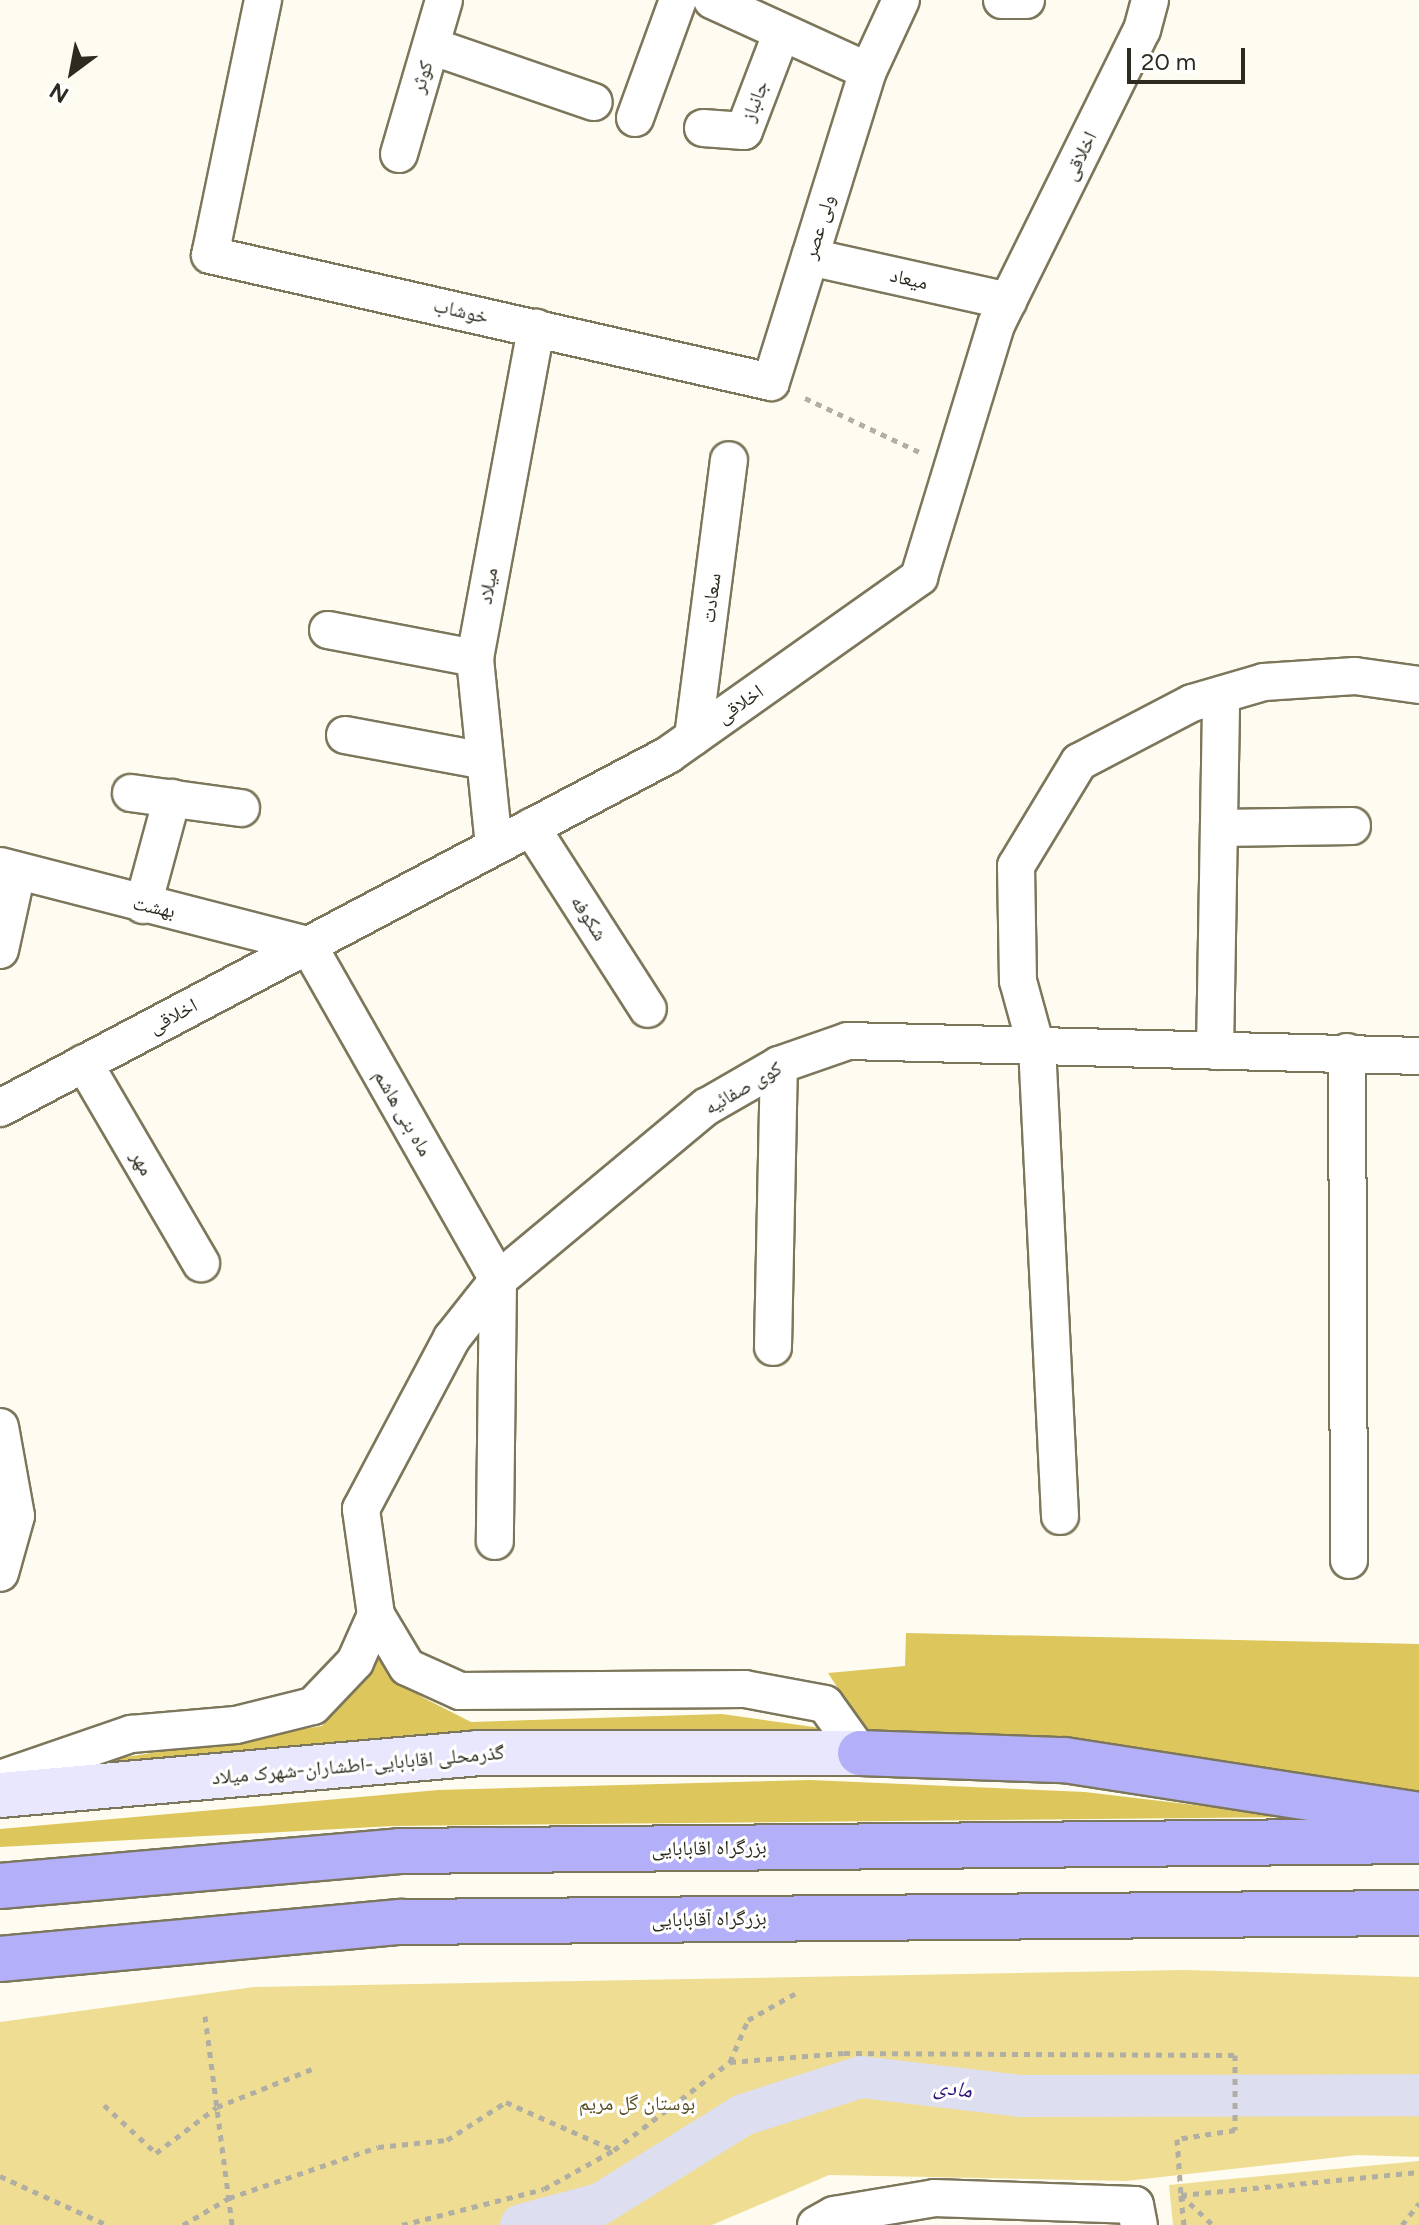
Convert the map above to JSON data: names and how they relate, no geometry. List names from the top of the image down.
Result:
{
  "streets": {
    "highway": ["بزرگراه اقابابایی", "بزرگراه آقابابایی"],
    "main road": ["گذرمحلی اقابابایی-اطشاران-شهرک میلاد"],
    "street": [
      "کوثر",
      "جانباز",
      "اخلاقی",
      "ولی عصر",
      "میعاد",
      "خوشاب",
      "میلاد",
      "سعادت",
      "بهشت",
      "شکوفه",
      "کوی صفائیه",
      "ماه بنی هاشم",
      "مهر"
    ]
  },
  "crossings": [
    ["اخلاقی", "میعاد"],
    ["اخلاقی", "میلاد"],
    ["اخلاقی", "سعادت"],
    ["اخلاقی", "بهشت"],
    ["اخلاقی", "شکوفه"],
    ["اخلاقی", "ماه بنی هاشم"],
    ["اخلاقی", "مهر"],
    ["ولی عصر", "میعاد"],
    ["ولی عصر", "خوشاب"],
    ["خوشاب", "میلاد"],
    ["بهشت", "ماه بنی هاشم"],
    ["کوی صفائیه", "ماه بنی هاشم"]
  ],
  "water": ["مادی"],
  "parks": ["بوستان گل مریم"],
  "scale_bar": "20 m",
  "north": "bottom left"
}
